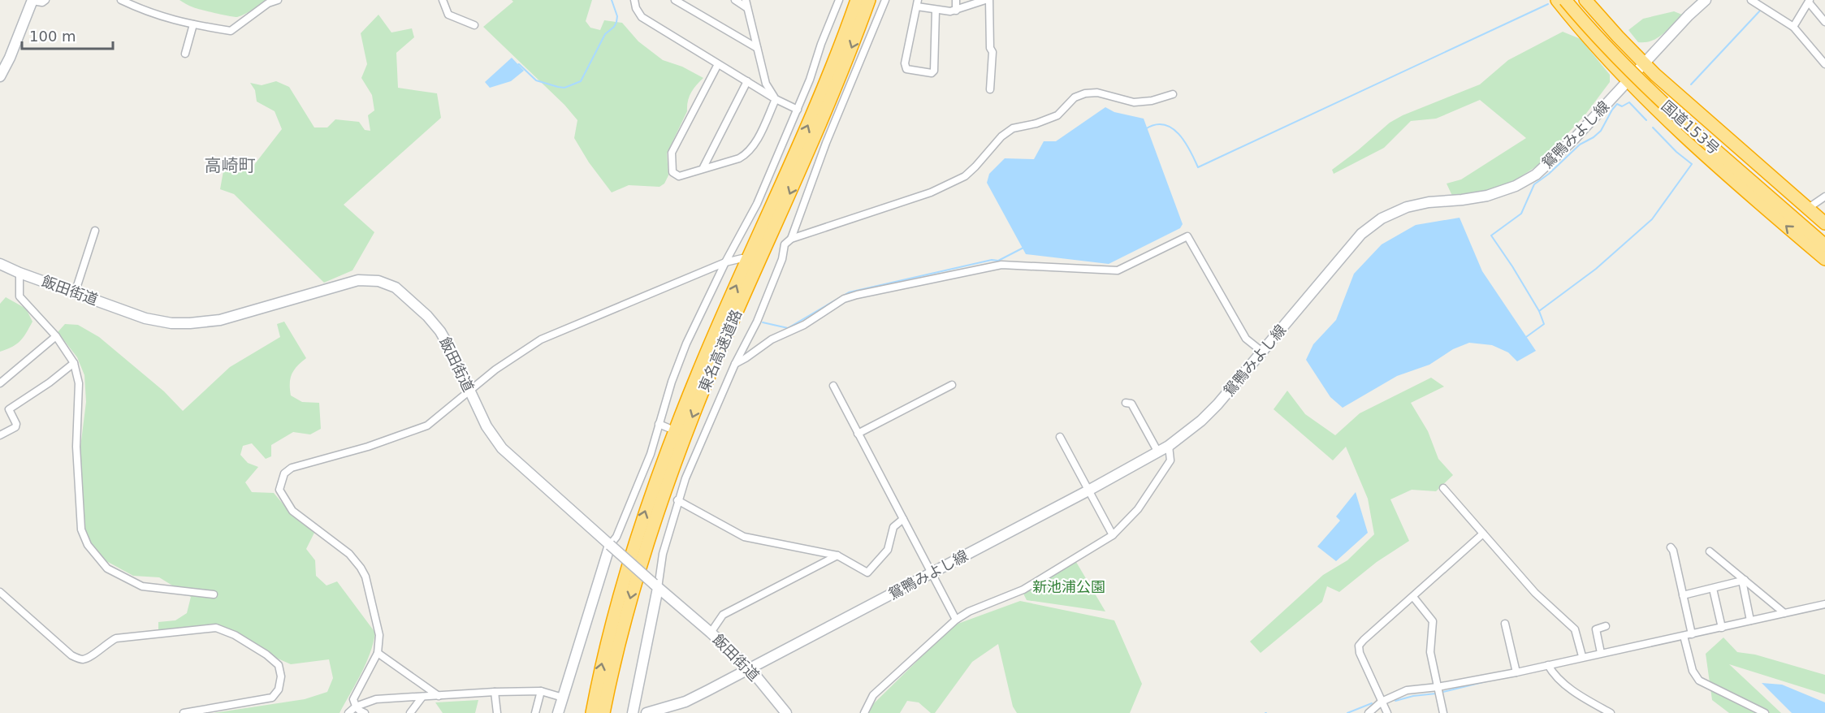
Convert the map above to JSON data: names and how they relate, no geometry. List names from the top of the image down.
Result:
{
  "streets": {
    "highway": ["国道153号", "東名高速道路"],
    "main road": ["鴛鴨みよし線", "飯田街道"]
  },
  "crossings": [
    ["鴛鴨みよし線", "飯田街道"]
  ],
  "districts": ["高崎町"],
  "parks": ["新池浦公園"],
  "scale_bar": "100 m"
}
